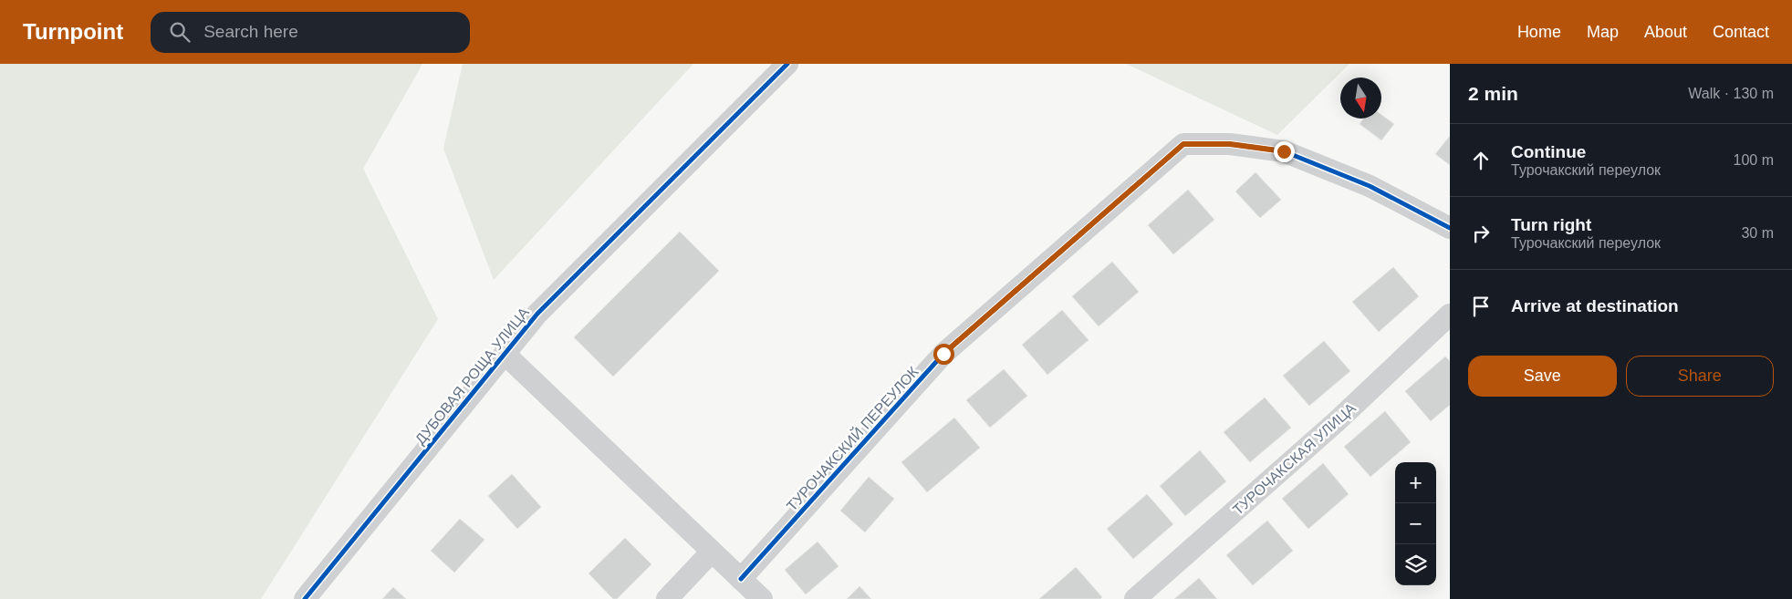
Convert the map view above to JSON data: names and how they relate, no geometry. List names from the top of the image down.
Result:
{
  "streets": {
    "street": ["ДУБОВАЯ РОЩА УЛИЦА", "ТУРОЧАКСКИЙ ПЕРЕУЛОК", "ТУРОЧАКСКАЯ УЛИЦА"]
  },
  "north": "bottom",
  "page": {
    "header": "Turnpoint",
    "search": "Search here",
    "nav": [
      "Home",
      "Map",
      "About",
      "Contact"
    ],
    "heading": ["2 min", "Walk · 130 m"],
    "list": [
      ["Continue", "Турочакский переулок", "100 m"],
      ["Turn right", "Турочакский переулок", "30 m"],
      "Arrive at destination"
    ],
    "buttons": ["Save", "Share"],
    "map_buttons": ["+", "−"]
  }
}
